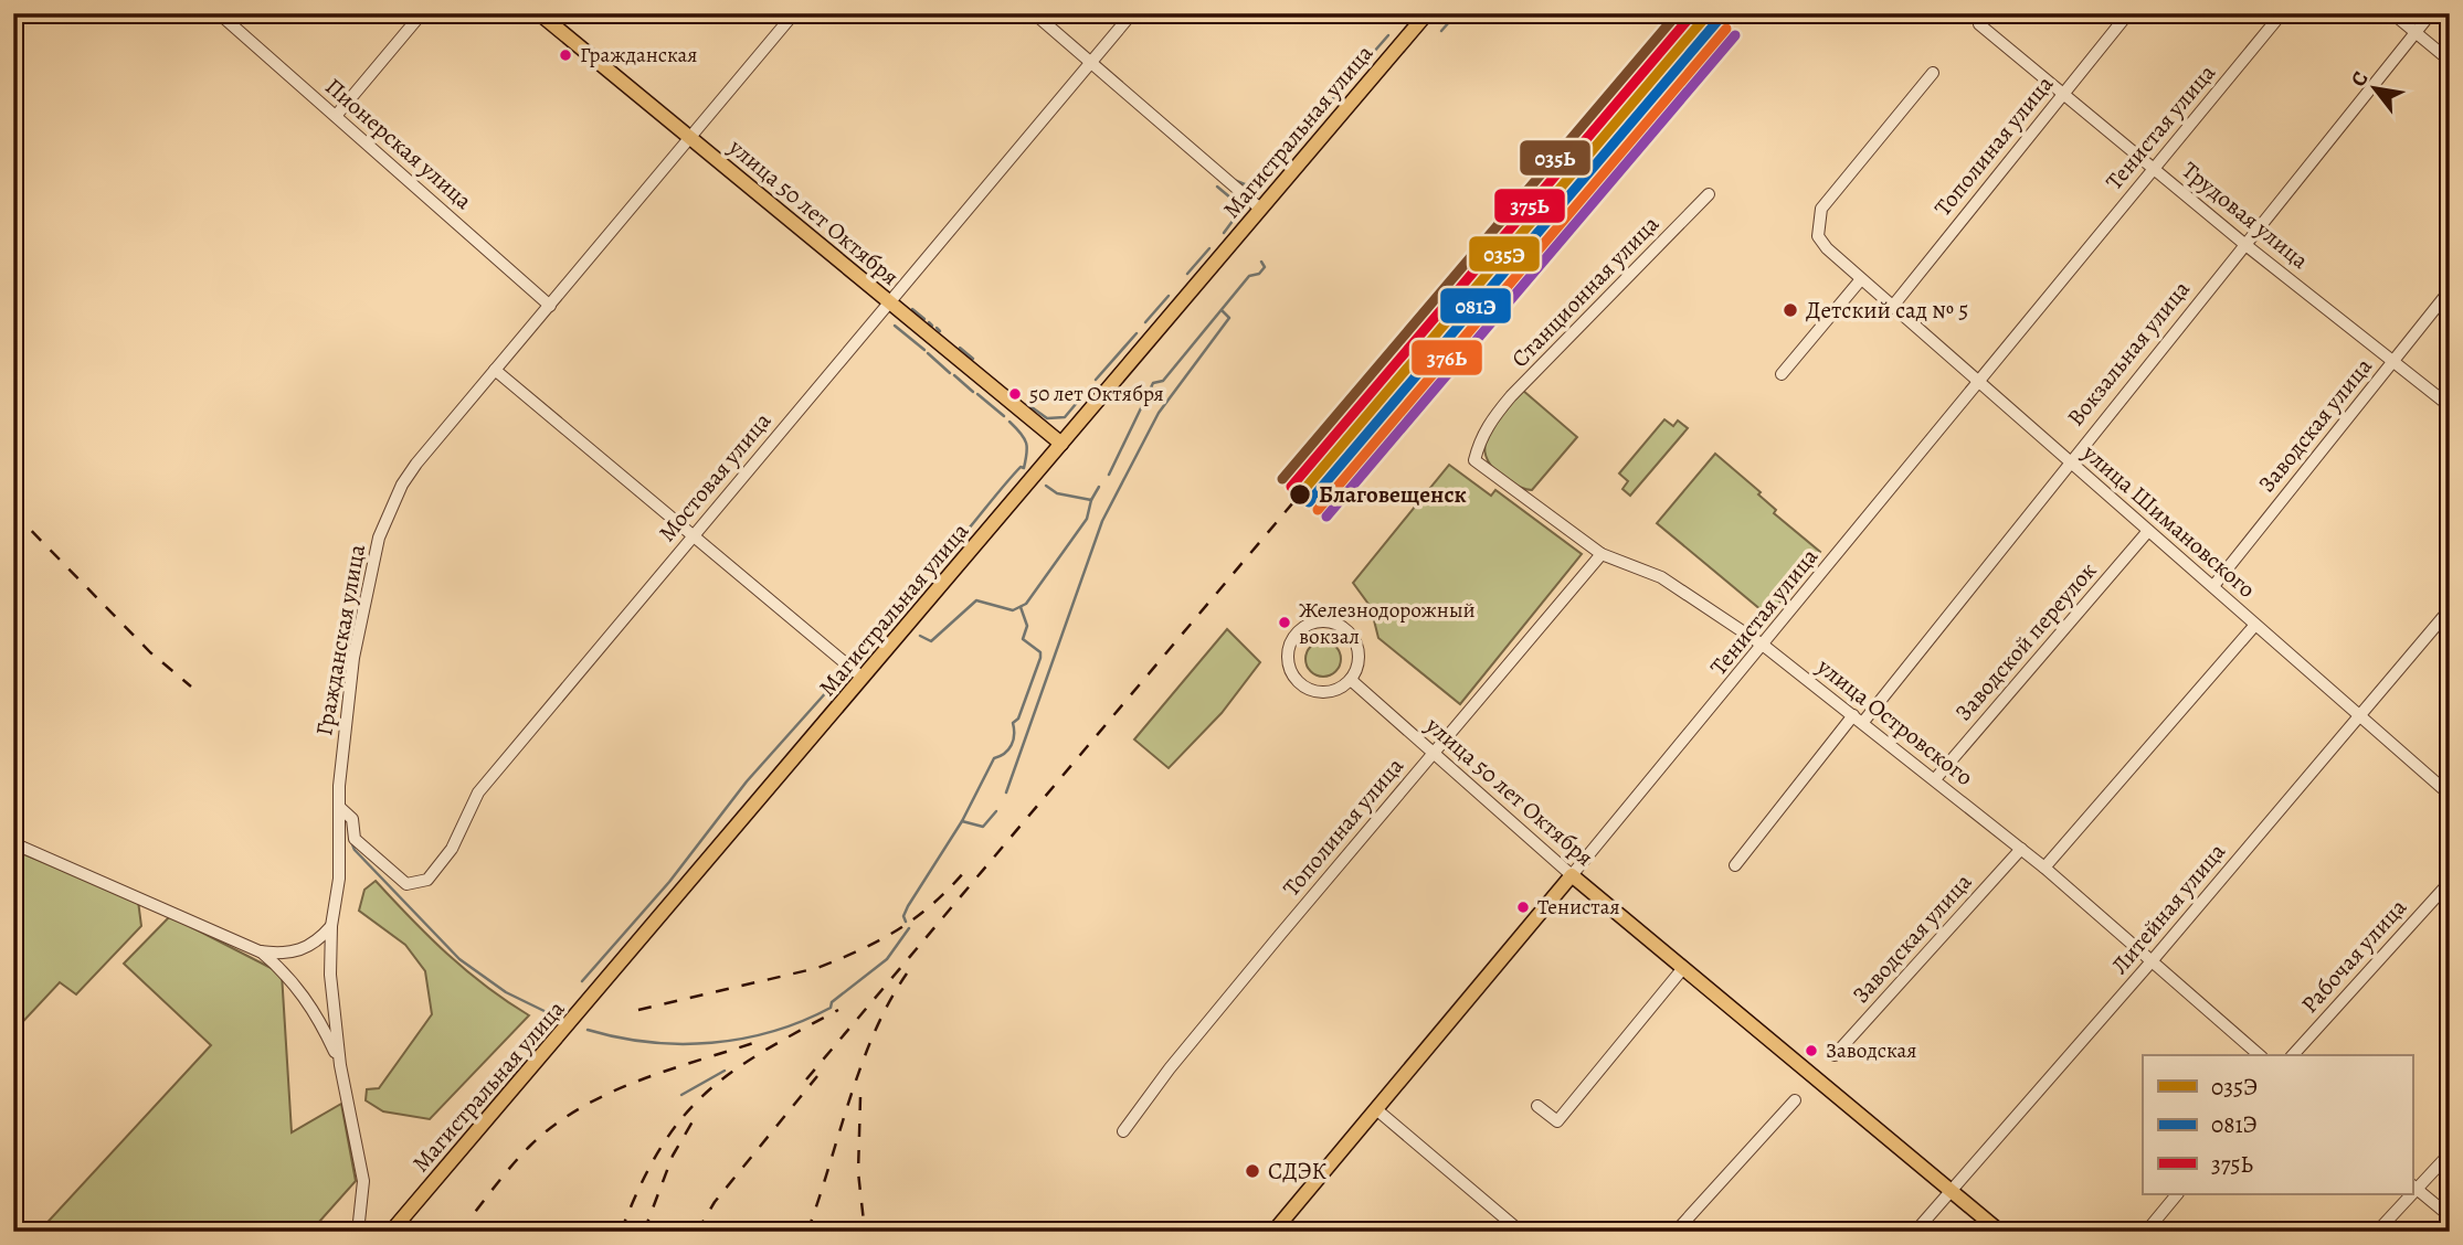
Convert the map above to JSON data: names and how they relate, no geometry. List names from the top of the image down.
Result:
{
  "streets": {
    "main road": ["Тенистая улица", "Магистральная улица", "улица 50 лет Октября"],
    "street": [
      "Пионерская улица",
      "Тополиная улица",
      "Трудовая улица",
      "Станционная улица",
      "Вокзальная улица",
      "Заводская улица",
      "Мостовая улица",
      "улица Шимановского",
      "Гражданская улица",
      "Заводской переулок",
      "улица Островского",
      "Литейная улица",
      "Рабочая улица"
    ]
  },
  "crossings": [
    ["Тенистая улица", "улица 50 лет Октября"],
    ["Тенистая улица", "Трудовая улица"],
    ["Тенистая улица", "улица Шимановского"],
    ["Тенистая улица", "улица Островского"],
    ["Магистральная улица", "улица 50 лет Октября"],
    ["Пионерская улица", "Гражданская улица"],
    ["Тополиная улица", "улица 50 лет Октября"],
    ["Тополиная улица", "Трудовая улица"],
    ["Тополиная улица", "улица Шимановского"],
    ["Тополиная улица", "улица Островского"],
    ["улица 50 лет Октября", "Мостовая улица"],
    ["улица 50 лет Октября", "Гражданская улица"],
    ["улица 50 лет Октября", "Литейная улица"],
    ["Трудовая улица", "Вокзальная улица"],
    ["Трудовая улица", "Заводская улица"],
    ["Станционная улица", "улица Островского"],
    ["Вокзальная улица", "улица Шимановского"],
    ["Вокзальная улица", "улица Островского"],
    ["Заводская улица", "улица Шимановского"],
    ["Заводская улица", "улица Островского"],
    ["Мостовая улица", "Гражданская улица"],
    ["улица Шимановского", "Заводской переулок"],
    ["улица Шимановского", "Литейная улица"],
    ["Заводской переулок", "улица Островского"],
    ["улица Островского", "Литейная улица"]
  ],
  "places": [
    "Гражданская",
    "Детский сад № 5",
    "50 лет Октября",
    "Благовещенск",
    "Железнодорожный вокзал",
    "Тенистая",
    "Заводская",
    "СДЭК"
  ],
  "lines": [
    "transit line 035Э",
    "transit line 375Ь",
    "transit line 035Ь",
    "transit line 081Э",
    "transit line 376Ь"
  ],
  "legend": ["035Э", "081Э", "375Ь"],
  "north": "top left"
}
